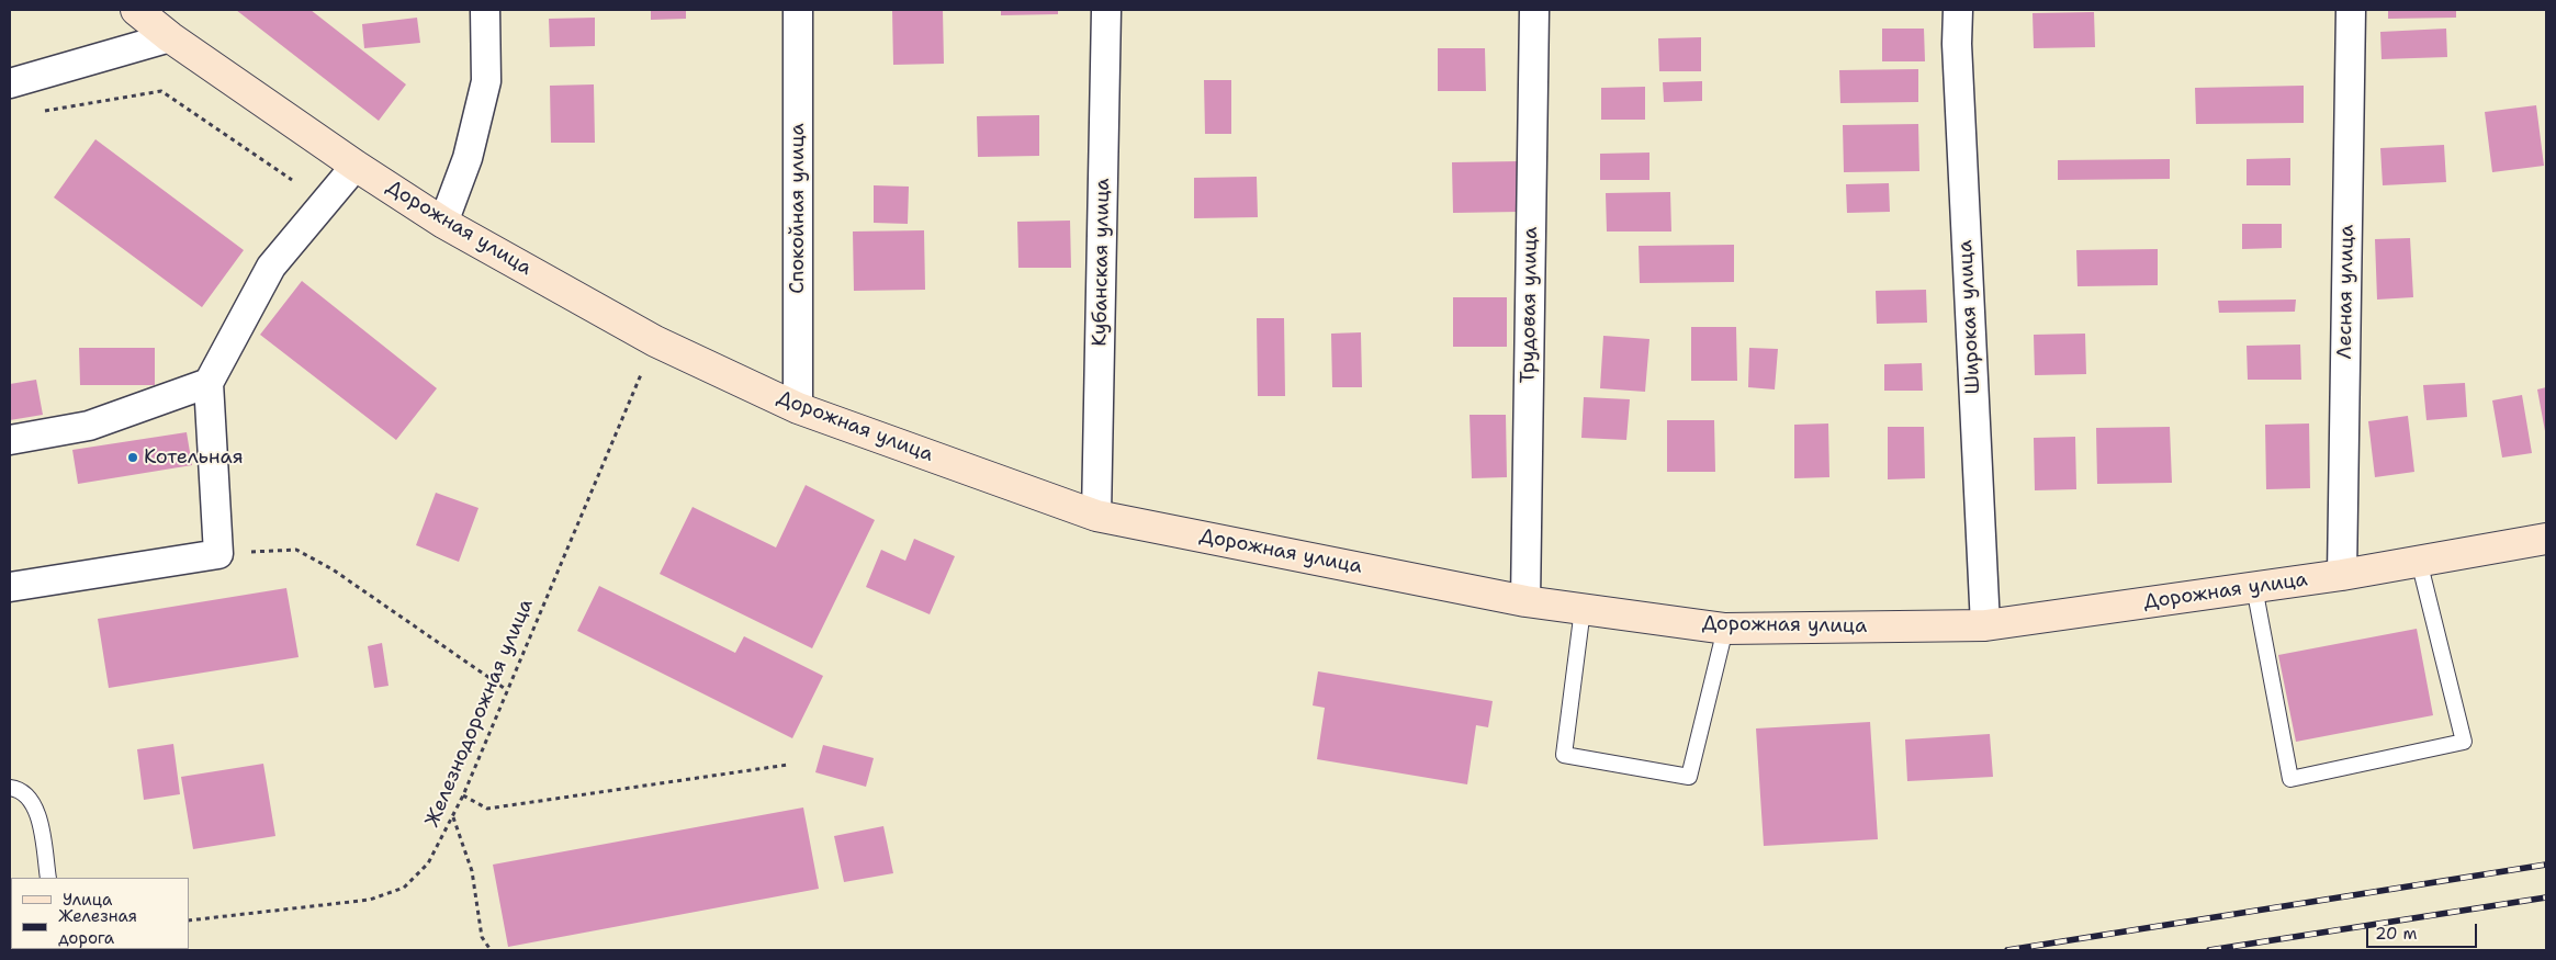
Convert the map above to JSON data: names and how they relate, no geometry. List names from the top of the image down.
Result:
{
  "streets": {
    "main road": ["Дорожная улица"],
    "street": [
      "Спокойная улица",
      "Кубанская улица",
      "Лесная улица",
      "Трудовая улица",
      "Широкая улица"
    ],
    "path": ["Железнодорожная улица"]
  },
  "crossings": [
    ["Спокойная улица", "Дорожная улица"],
    ["Дорожная улица", "Кубанская улица"],
    ["Дорожная улица", "Лесная улица"],
    ["Дорожная улица", "Трудовая улица"],
    ["Дорожная улица", "Широкая улица"],
    ["Дорожная улица", "Железнодорожная улица"]
  ],
  "places": ["Котельная"],
  "legend": ["Улица", "Железная дорога"],
  "scale_bar": "20 m"
}
